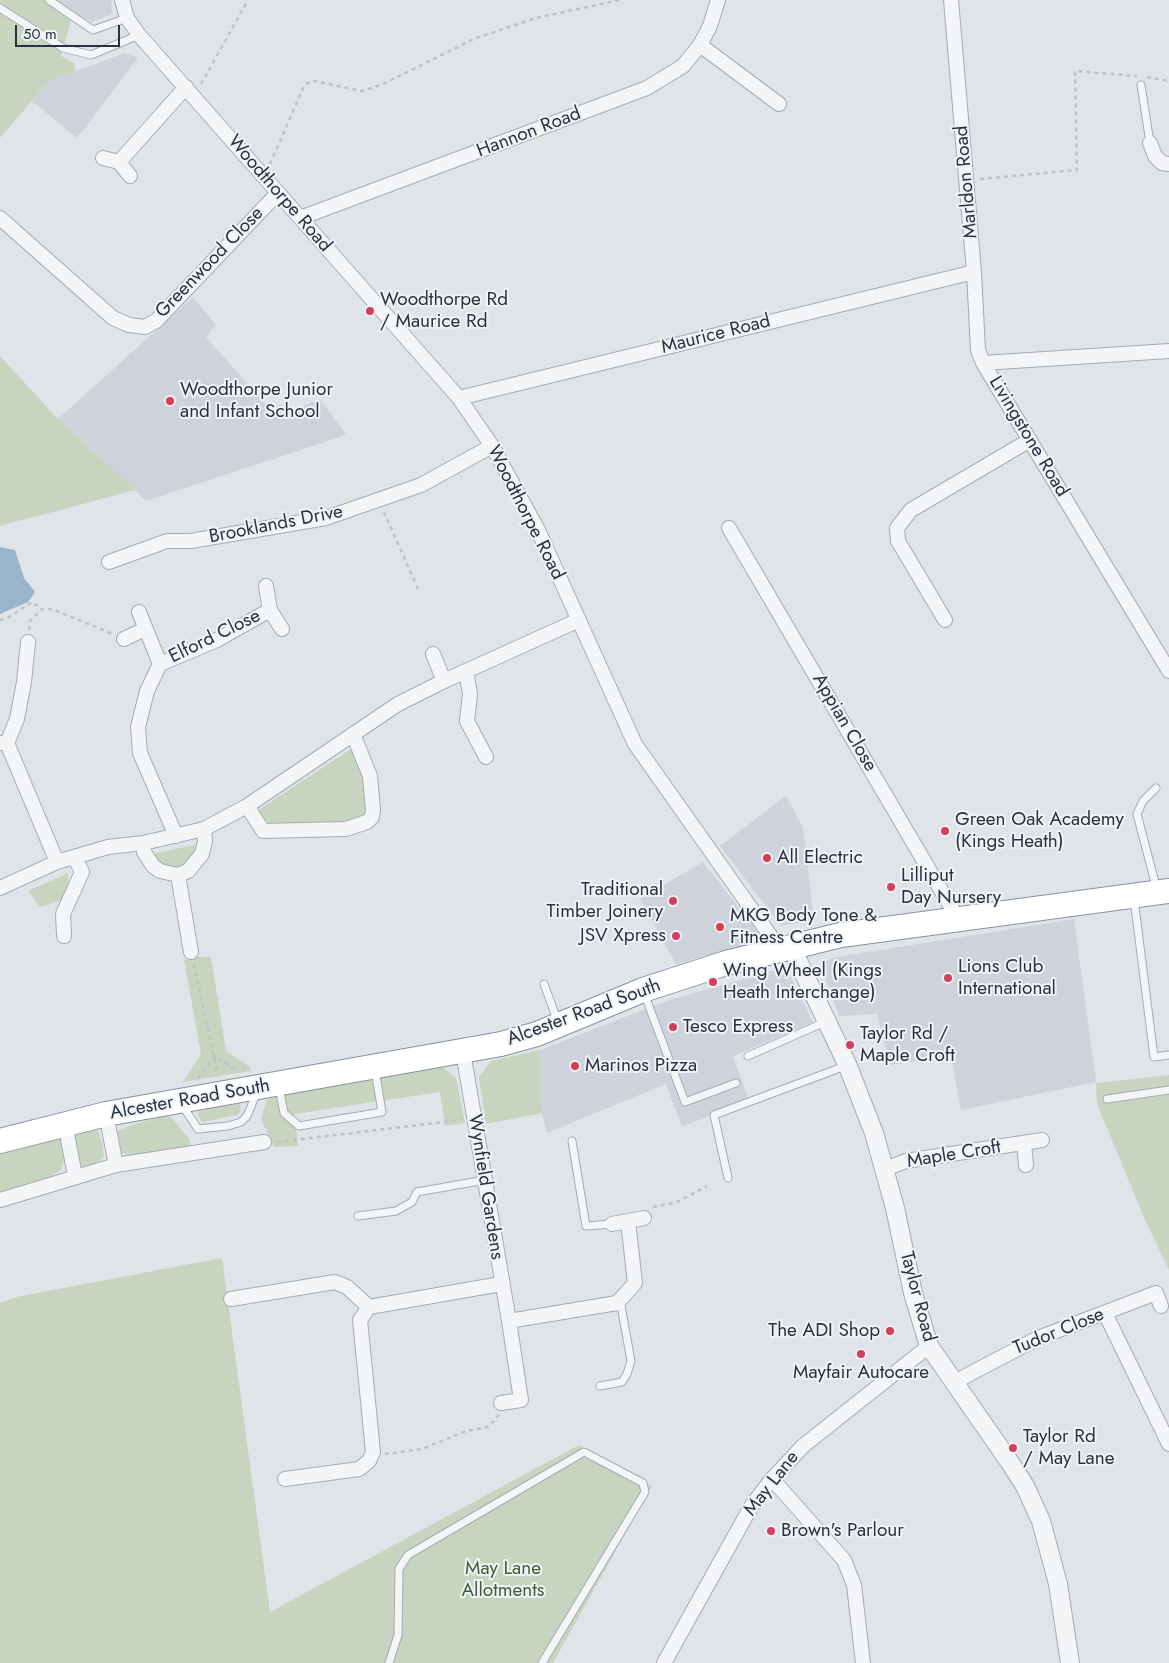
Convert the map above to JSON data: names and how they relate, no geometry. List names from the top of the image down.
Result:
{
  "streets": {
    "highway": ["Alcester Road South"],
    "street": [
      "Hannon Road",
      "Marldon Road",
      "Woodthorpe Road",
      "Greenwood Close",
      "Maurice Road",
      "Livingstone Road",
      "Brooklands Drive",
      "Elford Close",
      "Appian Close",
      "Maple Croft",
      "Wynfield Gardens",
      "Taylor Road",
      "Tudor Close",
      "May Lane"
    ]
  },
  "crossings": [
    ["Hannon Road", "Woodthorpe Road"],
    ["Marldon Road", "Maurice Road"],
    ["Marldon Road", "Livingstone Road"],
    ["Woodthorpe Road", "Greenwood Close"],
    ["Woodthorpe Road", "Maurice Road"],
    ["Woodthorpe Road", "Brooklands Drive"],
    ["Woodthorpe Road", "Alcester Road South"],
    ["Woodthorpe Road", "Taylor Road"],
    ["Appian Close", "Alcester Road South"],
    ["Alcester Road South", "Wynfield Gardens"],
    ["Alcester Road South", "Taylor Road"],
    ["Maple Croft", "Taylor Road"],
    ["Taylor Road", "Tudor Close"],
    ["Taylor Road", "May Lane"]
  ],
  "parks": ["May Lane Allotments"],
  "places": [
    "Woodthorpe Rd / Maurice Rd",
    "Woodthorpe Junior and Infant School",
    "Green Oak Academy (Kings Heath)",
    "All Electric",
    "Lilliput Day Nursery",
    "Traditional Timber Joinery",
    "MKG Body Tone & Fitness Centre",
    "JSV Xpress",
    "Lions Club International",
    "Wing Wheel (Kings Heath Interchange)",
    "Tesco Express",
    "Taylor Rd / Maple Croft",
    "Marinos Pizza",
    "The ADI Shop",
    "Mayfair Autocare",
    "Taylor Rd / May Lane",
    "Brown's Parlour"
  ],
  "scale_bar": "50 m"
}
